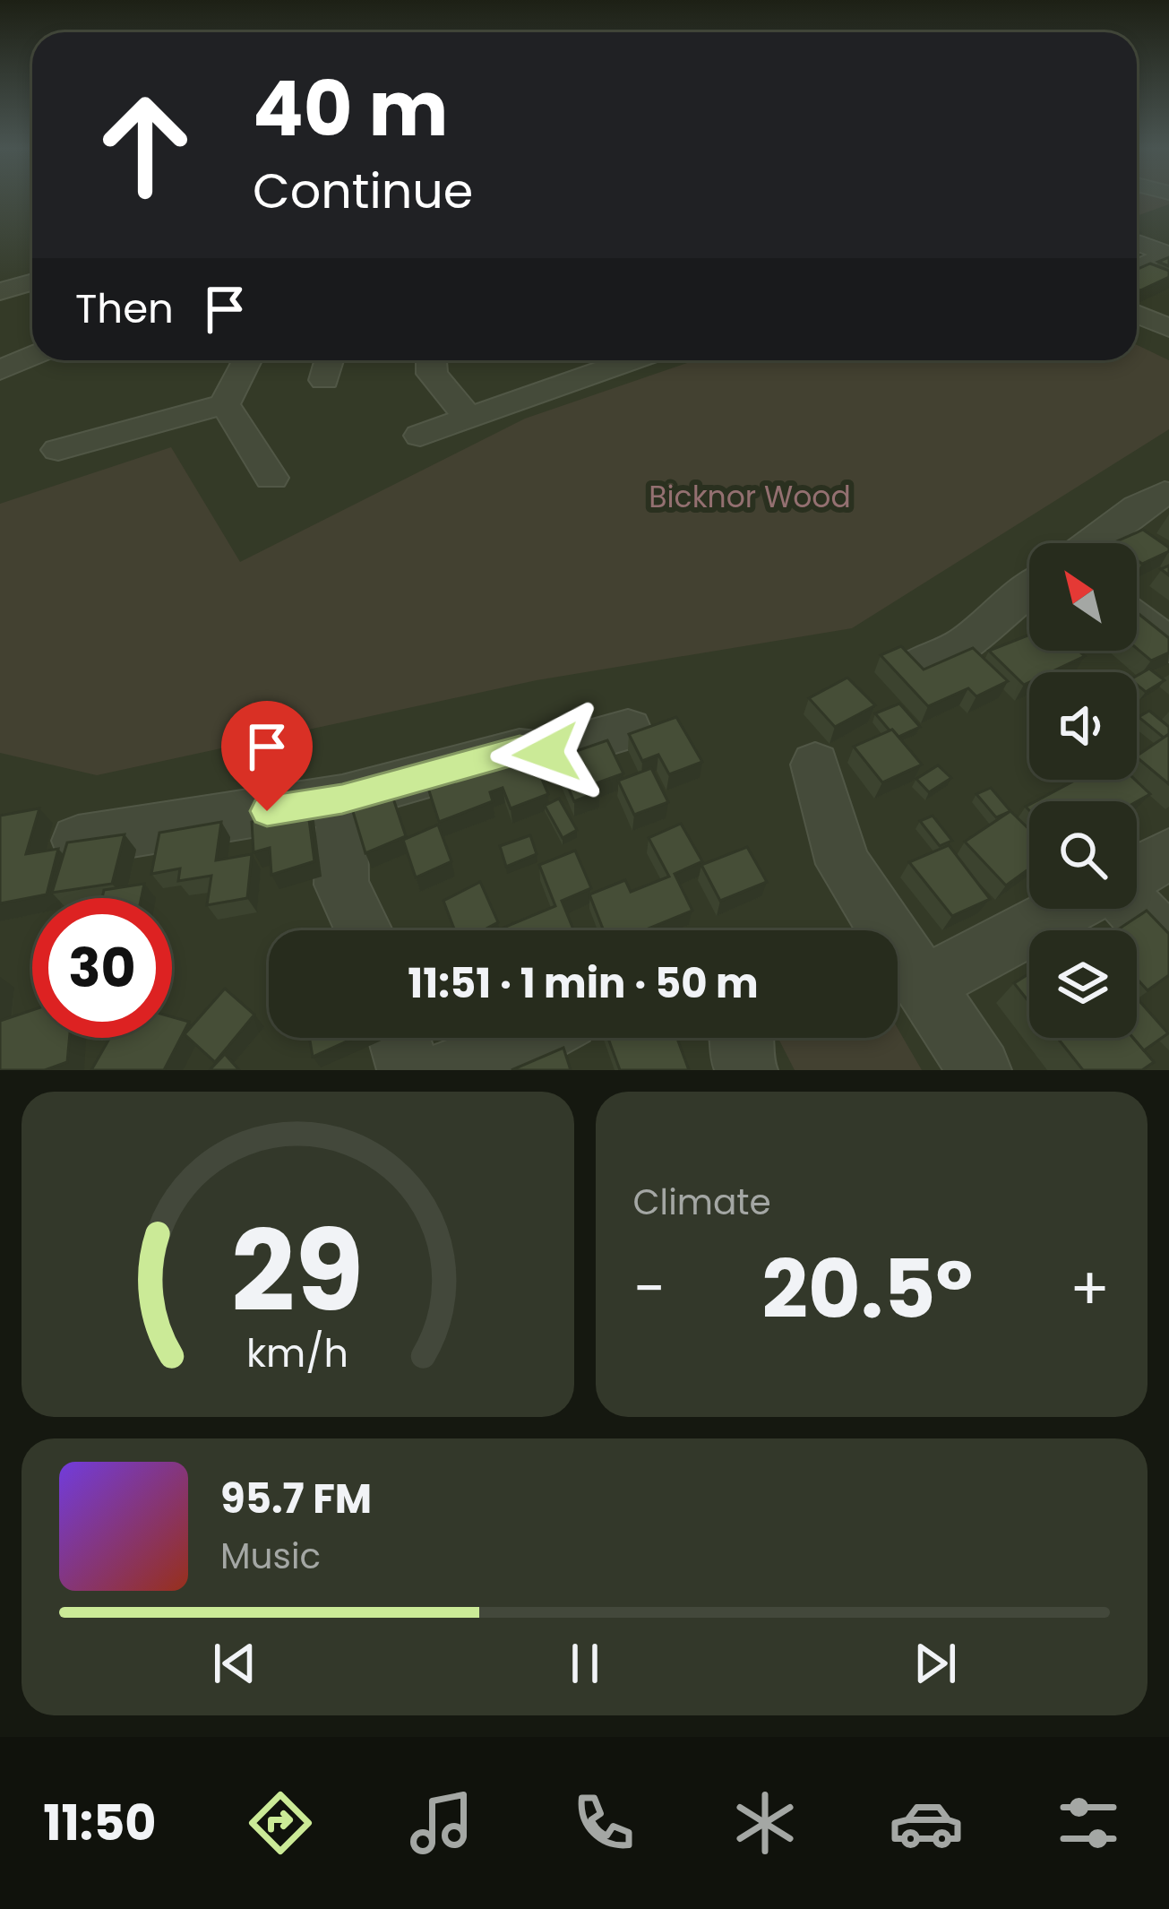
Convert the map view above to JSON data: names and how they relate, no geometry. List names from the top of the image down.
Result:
{
  "parks": ["Bicknor Wood"],
  "north": "top left",
  "page": {
    "turn": ["40 m", "Continue"],
    "then": "Then",
    "limit": "30",
    "trip": "11:51 · 1 min · 50 m",
    "tile": "Climate",
    "heat": ["−", "20.5°", "+"],
    "song": ["95.7 FM", "Music"],
    "tabs": "11:50",
    "gauge": ["29", "km/h"]
  }
}
